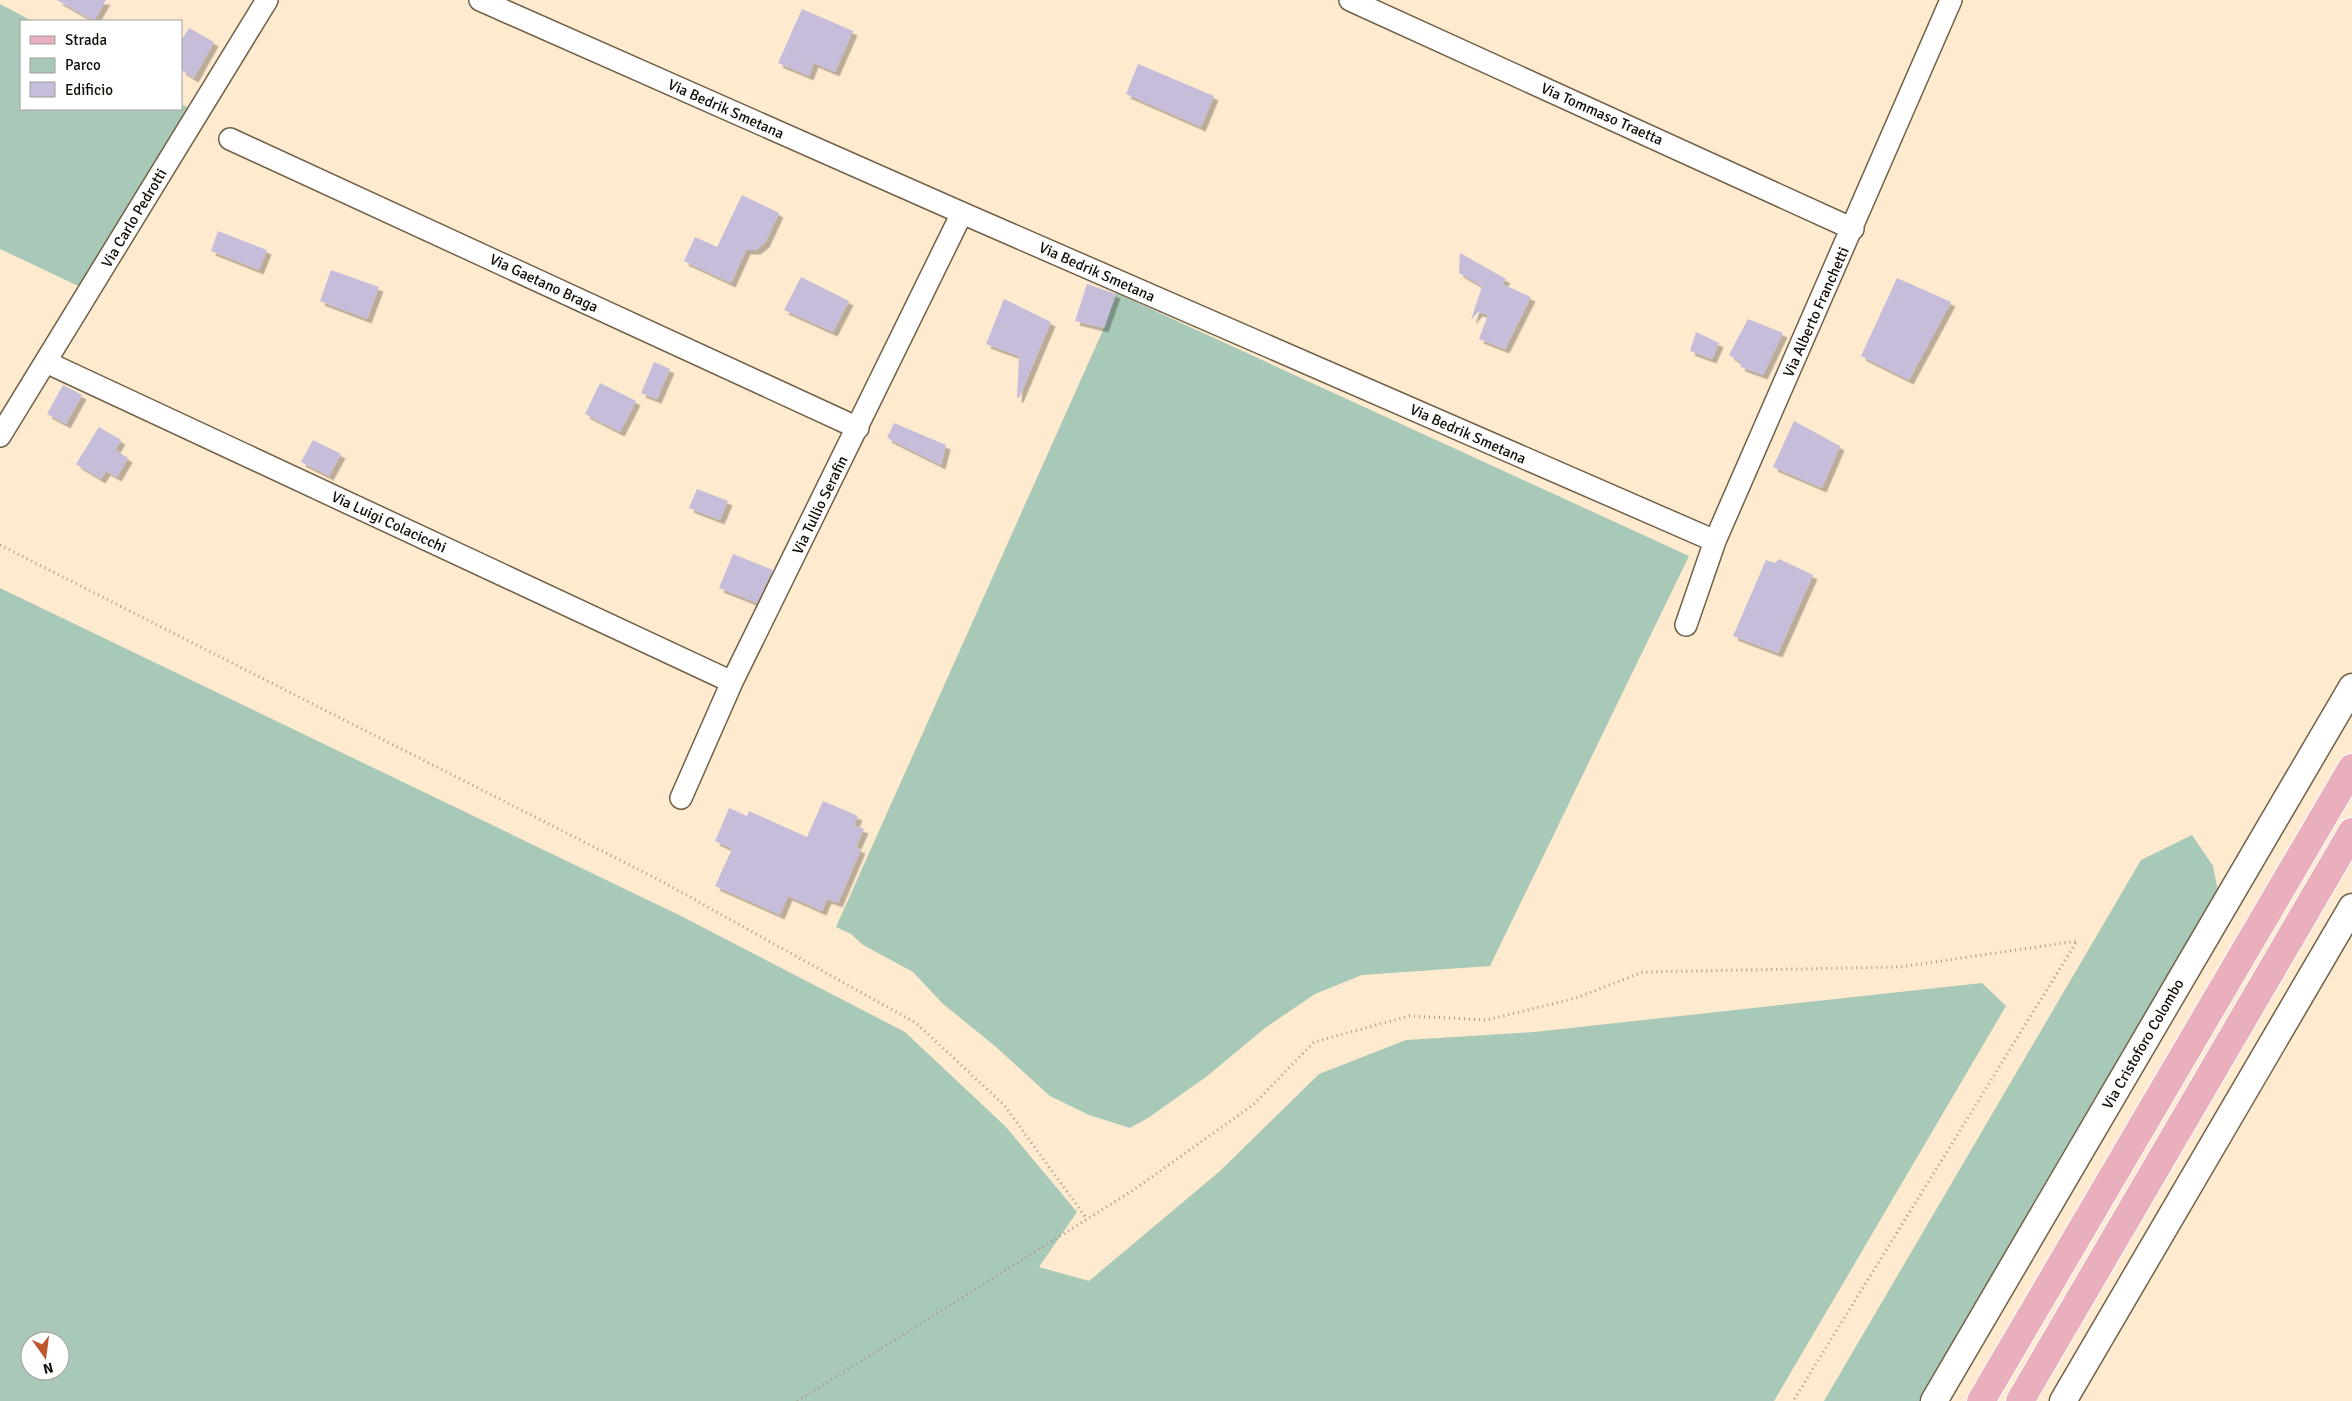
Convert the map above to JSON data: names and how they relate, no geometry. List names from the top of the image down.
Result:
{
  "streets": {
    "street": [
      "Via Bedrik Smetana",
      "Via Tommaso Traetta",
      "Via Carlo Pedrotti",
      "Via Gaetano Braga",
      "Via Alberto Franchetti",
      "Via Tullio Serafin",
      "Via Luigi Colacicchi",
      "Via Cristoforo Colombo"
    ]
  },
  "crossings": [
    ["Via Bedrik Smetana", "Via Alberto Franchetti"],
    ["Via Bedrik Smetana", "Via Tullio Serafin"],
    ["Via Tommaso Traetta", "Via Alberto Franchetti"],
    ["Via Carlo Pedrotti", "Via Luigi Colacicchi"],
    ["Via Gaetano Braga", "Via Tullio Serafin"],
    ["Via Tullio Serafin", "Via Luigi Colacicchi"]
  ],
  "legend": ["Strada", "Parco", "Edificio"],
  "north": "bottom"
}
